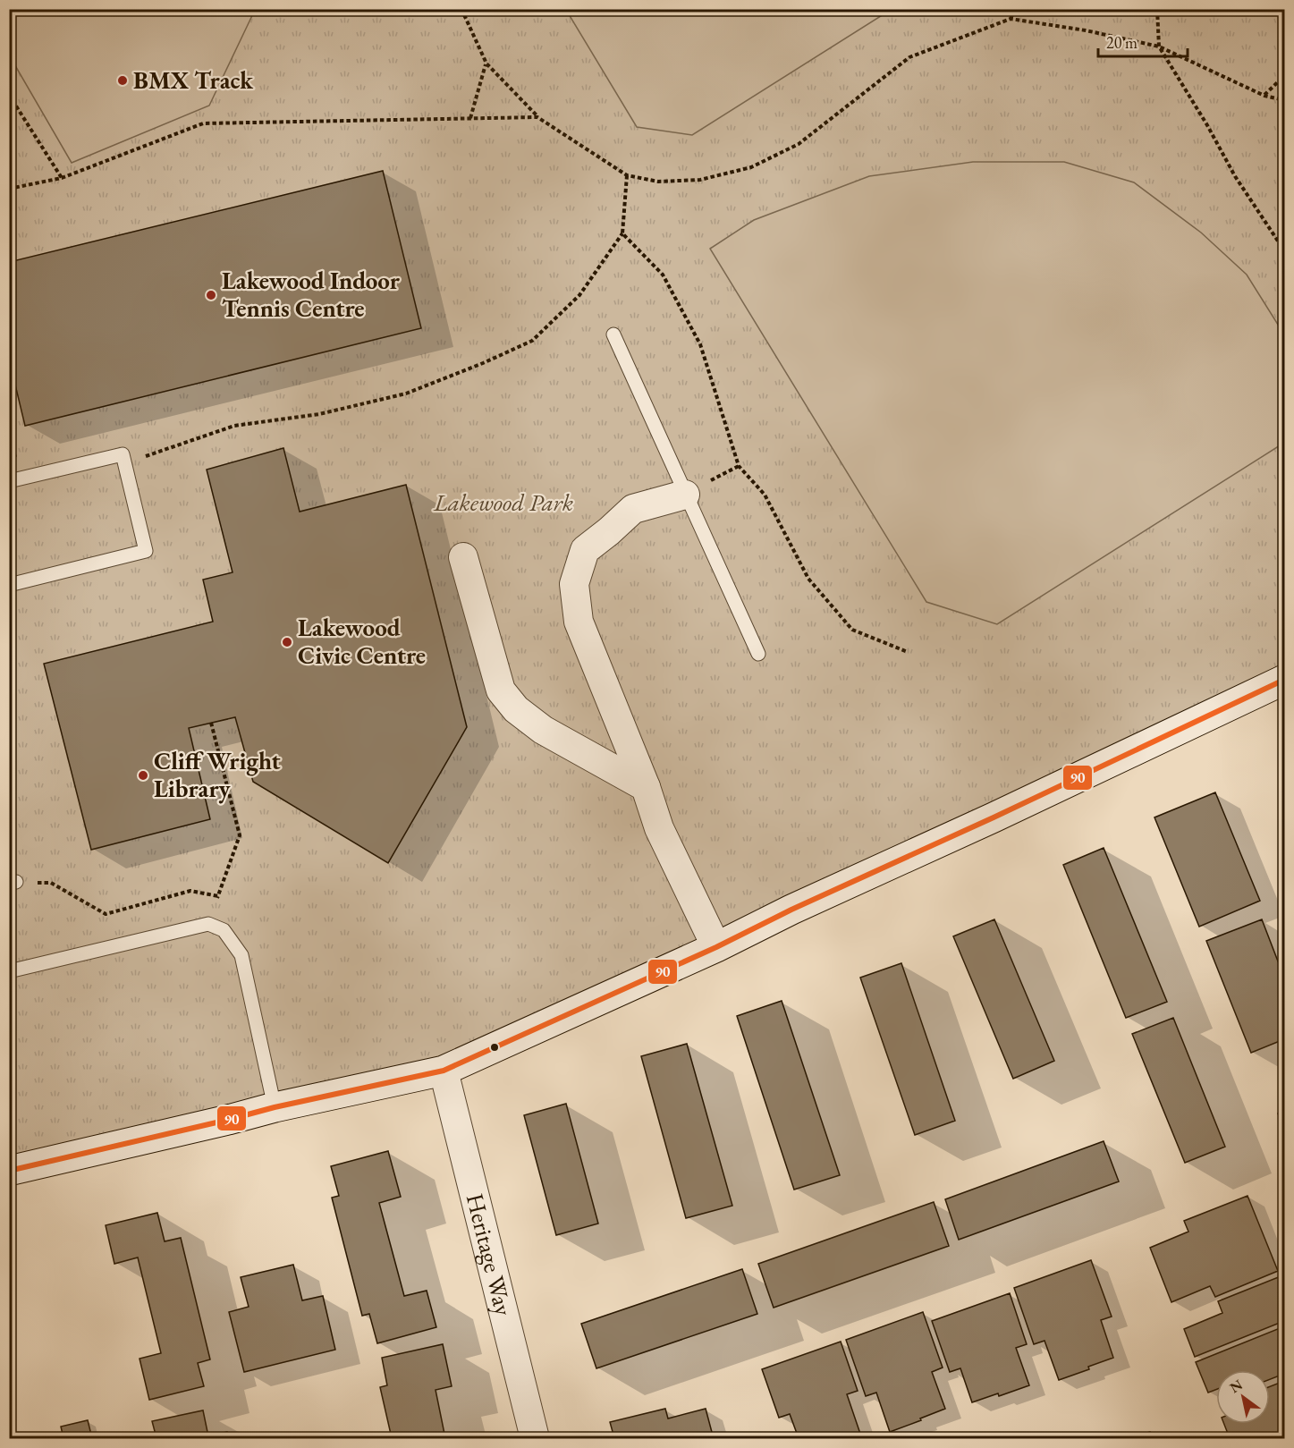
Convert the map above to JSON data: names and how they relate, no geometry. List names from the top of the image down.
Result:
{
  "streets": {
    "street": ["Heritage Way"]
  },
  "parks": ["Lakewood Park"],
  "places": [
    "BMX Track",
    "Lakewood Indoor Tennis Centre",
    "Lakewood Civic Centre",
    "Cliff Wright Library"
  ],
  "lines": ["transit line 90"],
  "scale_bar": "20 m",
  "north": "top left"
}
